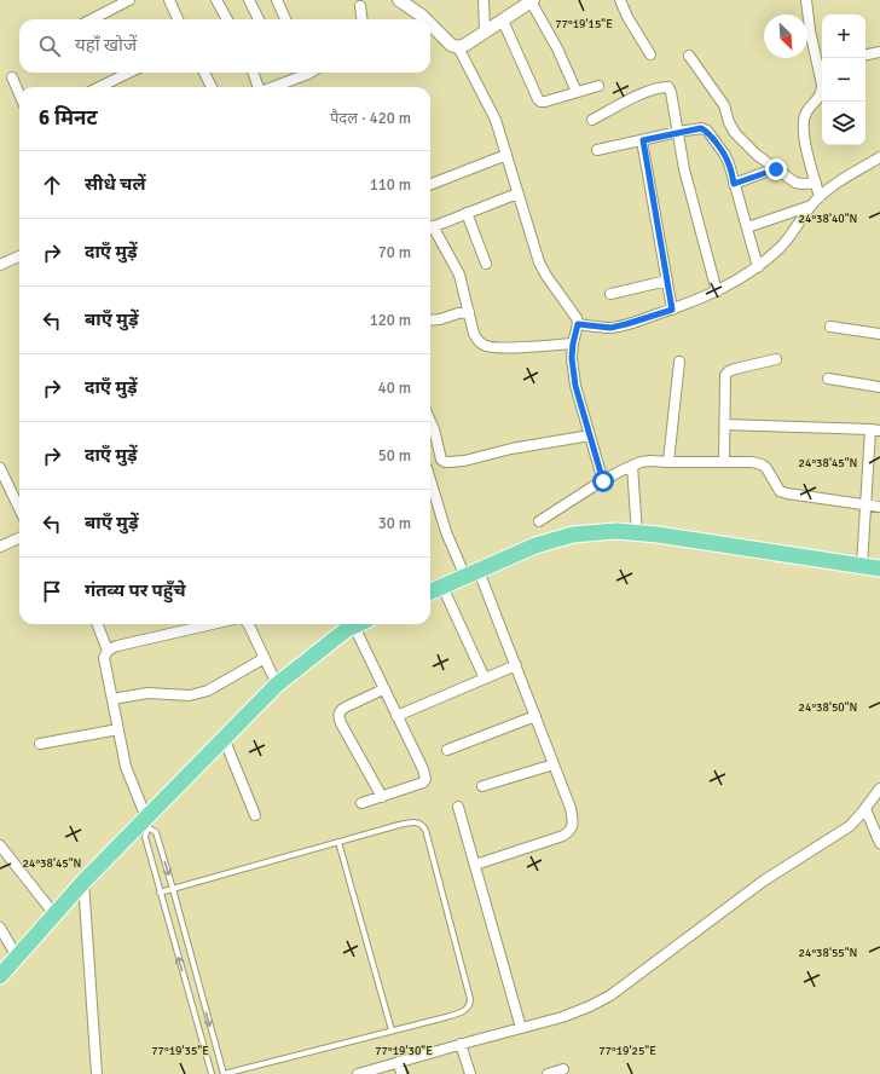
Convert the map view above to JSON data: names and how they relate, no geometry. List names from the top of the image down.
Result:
{
  "north": "bottom right",
  "page": {
    "map_buttons": ["+", "−"],
    "search": "यहाँ खोजें",
    "heading": ["6 मिनट", "पैदल · 420 m"],
    "list": [
      ["सीधे चलें", "110 m"],
      ["दाएँ मुड़ें", "70 m"],
      ["बाएँ मुड़ें", "120 m"],
      ["दाएँ मुड़ें", "40 m"],
      ["दाएँ मुड़ें", "50 m"],
      ["बाएँ मुड़ें", "30 m"],
      "गंतव्य पर पहुँचे"
    ]
  },
  "coordinates": [
    "77°19'15\"E",
    "24°38'40\"N",
    "24°38'45\"N",
    "24°38'50\"N",
    "24°38'55\"N",
    "77°19'35\"E",
    "77°19'30\"E",
    "77°19'25\"E"
  ]
}
